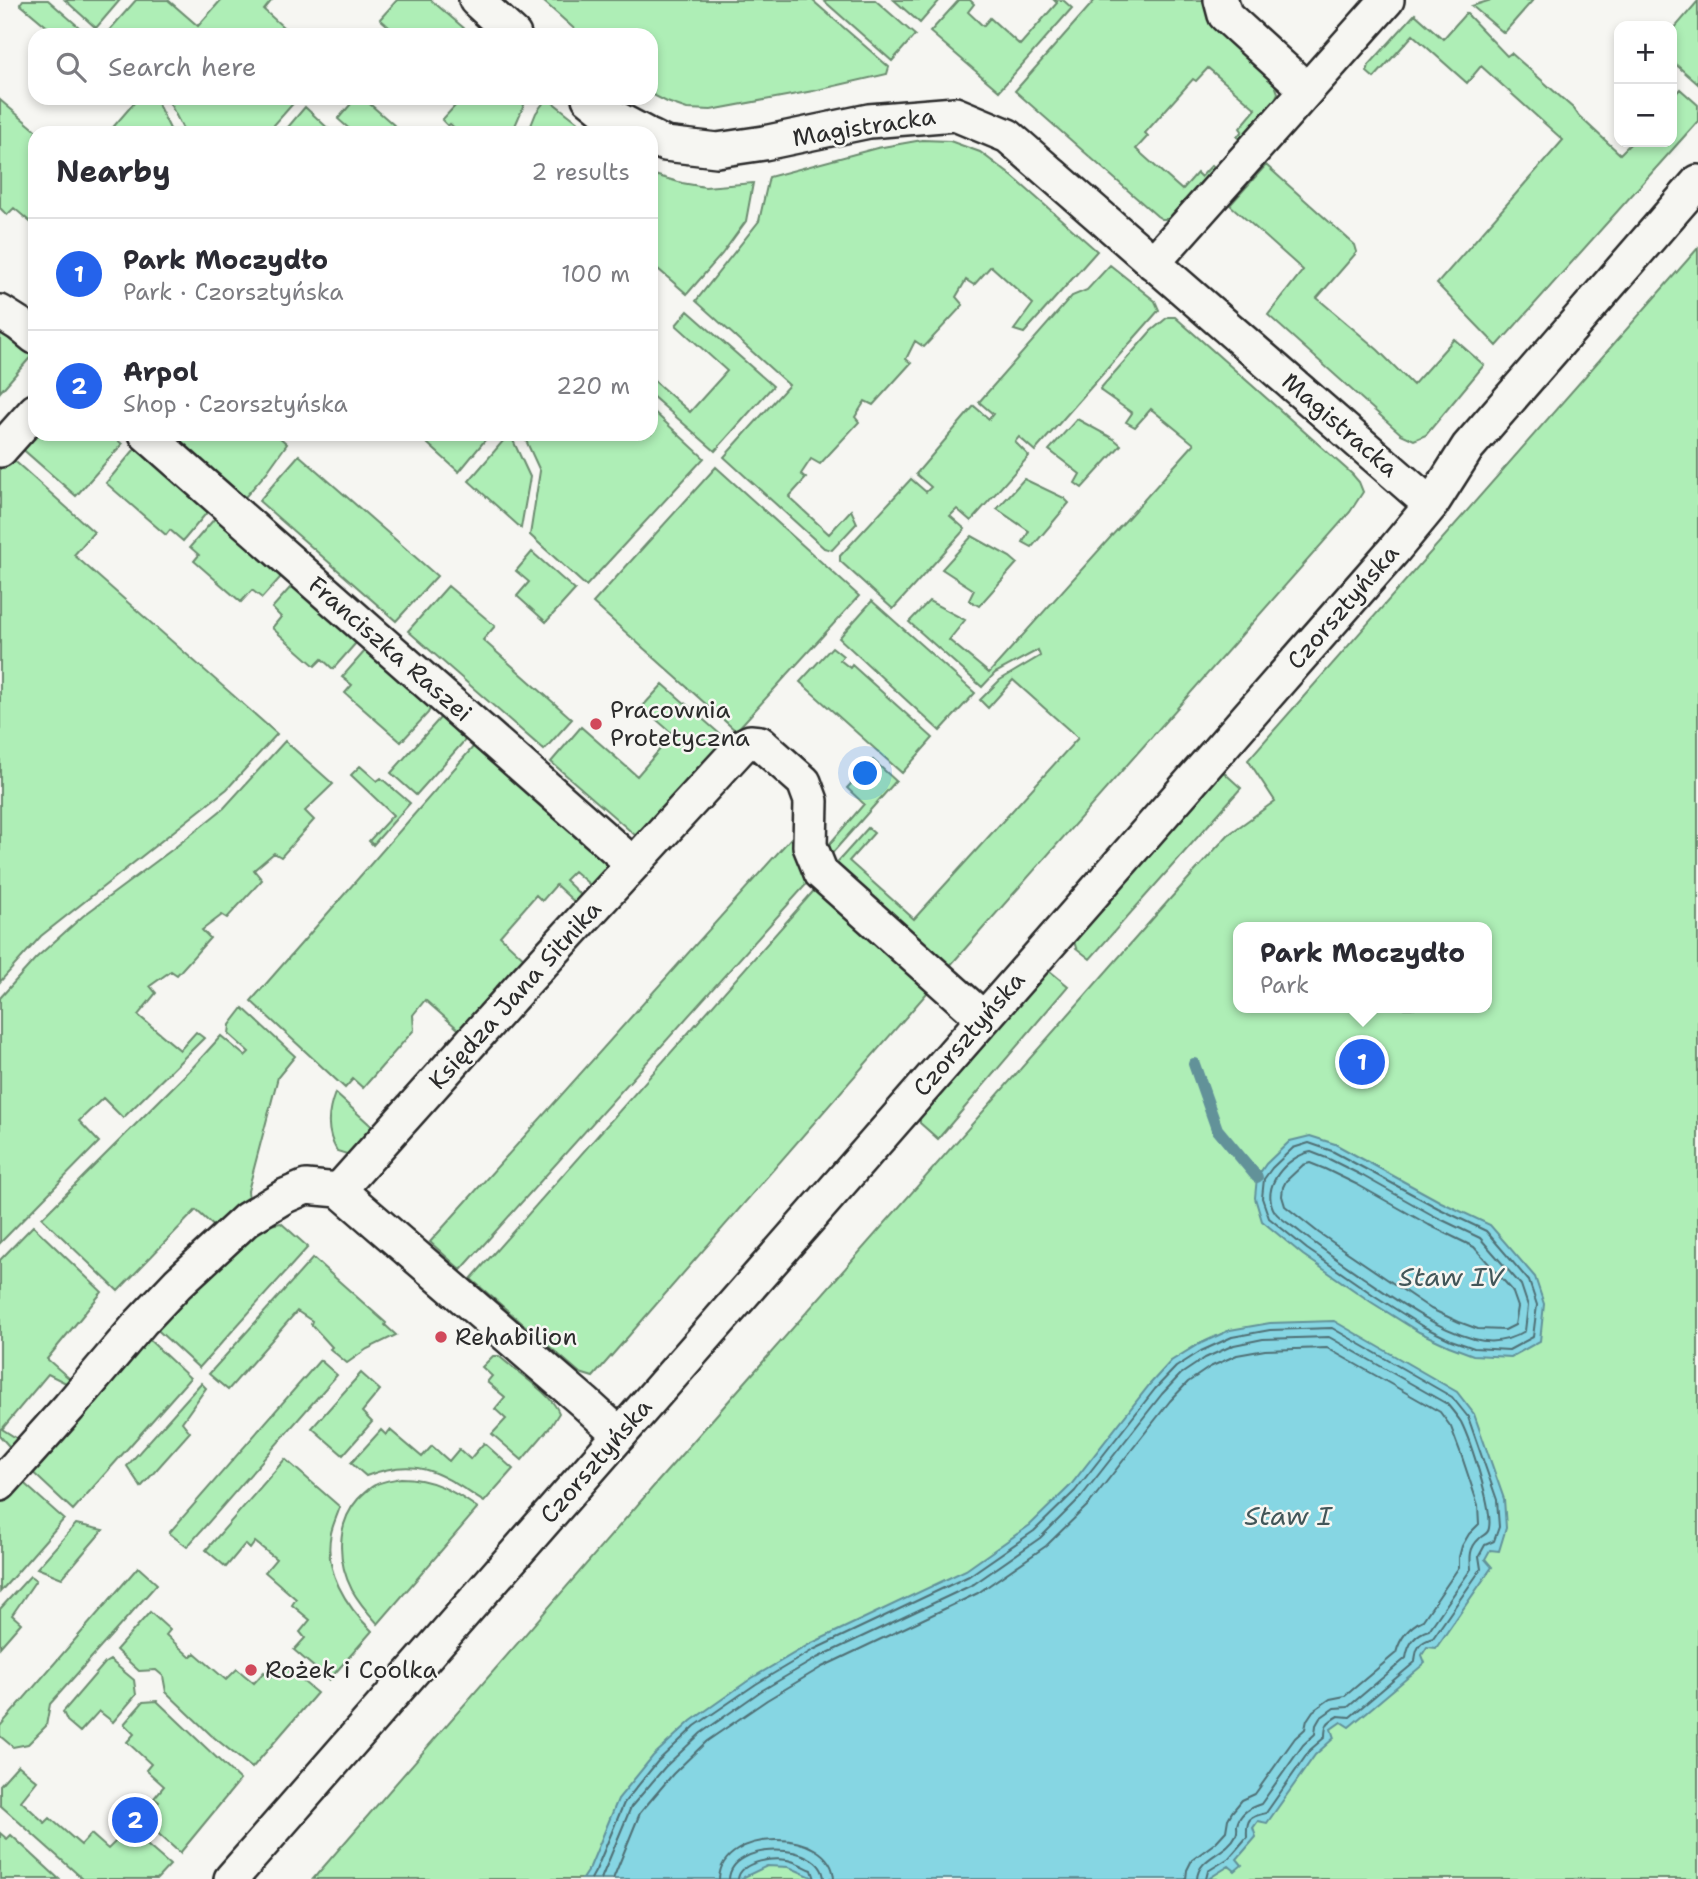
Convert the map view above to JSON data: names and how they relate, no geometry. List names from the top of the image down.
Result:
{
  "streets": {
    "street": [
      "Magistracka",
      "Czorsztyńska",
      "Franciszka Raszei",
      "Księdza Jana Sitnika"
    ]
  },
  "crossings": [
    ["Magistracka", "Czorsztyńska"],
    ["Czorsztyńska", "Księdza Jana Sitnika"],
    ["Franciszka Raszei", "Księdza Jana Sitnika"]
  ],
  "water": ["Staw IV", "Staw I"],
  "places": ["Pracownia Protetyczna", "Rehabilion", "Rożek i Coolka"],
  "page": {
    "map_buttons": ["+", "−"],
    "search": "Search here",
    "heading": ["Nearby", "2 results"],
    "list": [
      {
        "mark": "1",
        "name": "Park Moczydło",
        "note": "Park · Czorsztyńska",
        "value": "100 m"
      },
      {
        "mark": "2",
        "name": "Arpol",
        "note": "Shop · Czorsztyńska",
        "value": "220 m"
      }
    ],
    "popup": ["Park Moczydło", "Park"],
    "pins": ["1", "2"]
  }
}
